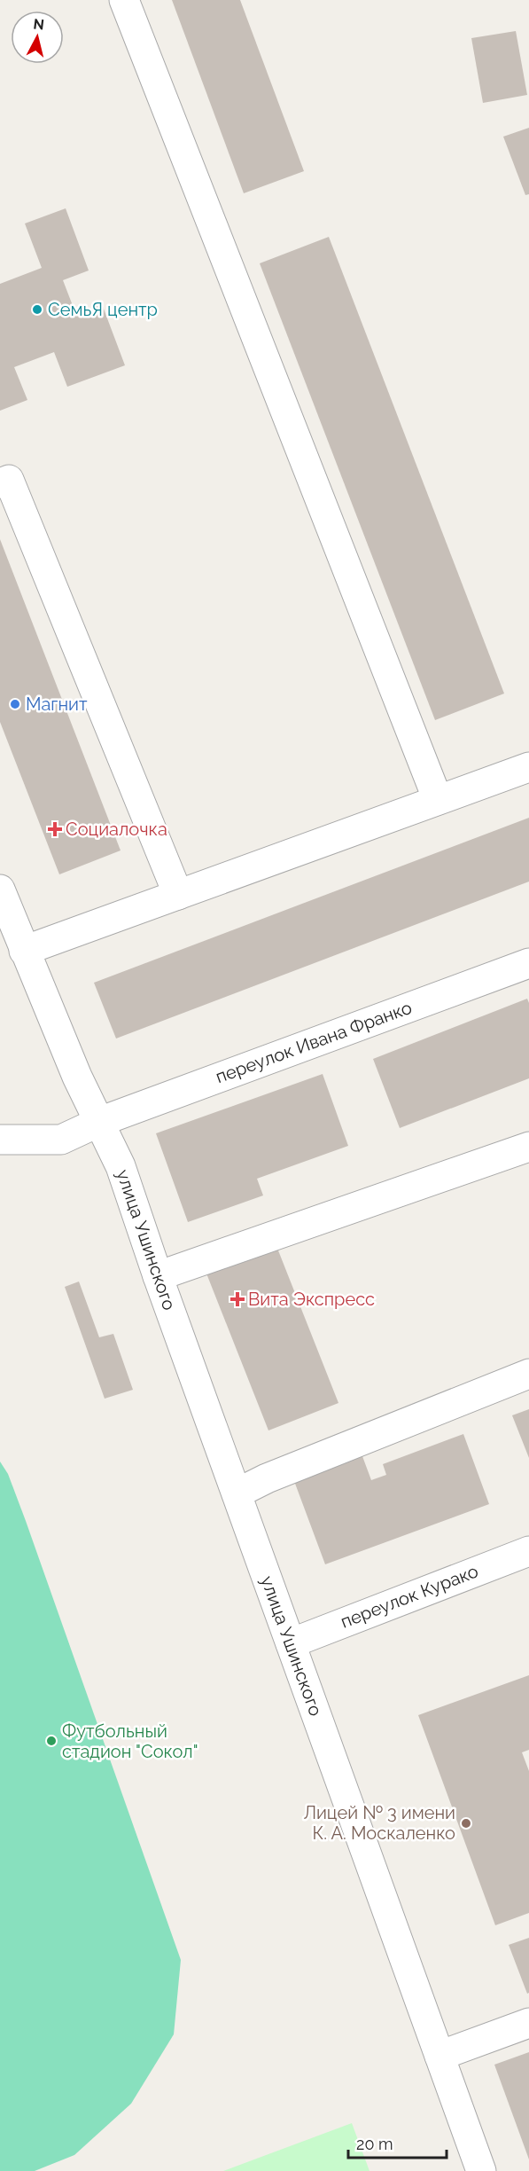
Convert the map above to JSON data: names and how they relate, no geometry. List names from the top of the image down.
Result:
{
  "streets": {
    "street": ["переулок Ивана Франко", "улица Ушинского", "переулок Курако"]
  },
  "crossings": [
    ["переулок Ивана Франко", "улица Ушинского"],
    ["улица Ушинского", "переулок Курако"]
  ],
  "places": {
    "other": [
      "СемьЯ центр",
      "Магнит",
      "Футбольный стадион \"Сокол\"",
      "Лицей № 3 имени К. А. Москаленко"
    ],
    "health": ["Социалочка", "Вита Экспресс"]
  },
  "scale_bar": "20 m",
  "north": "top"
}
